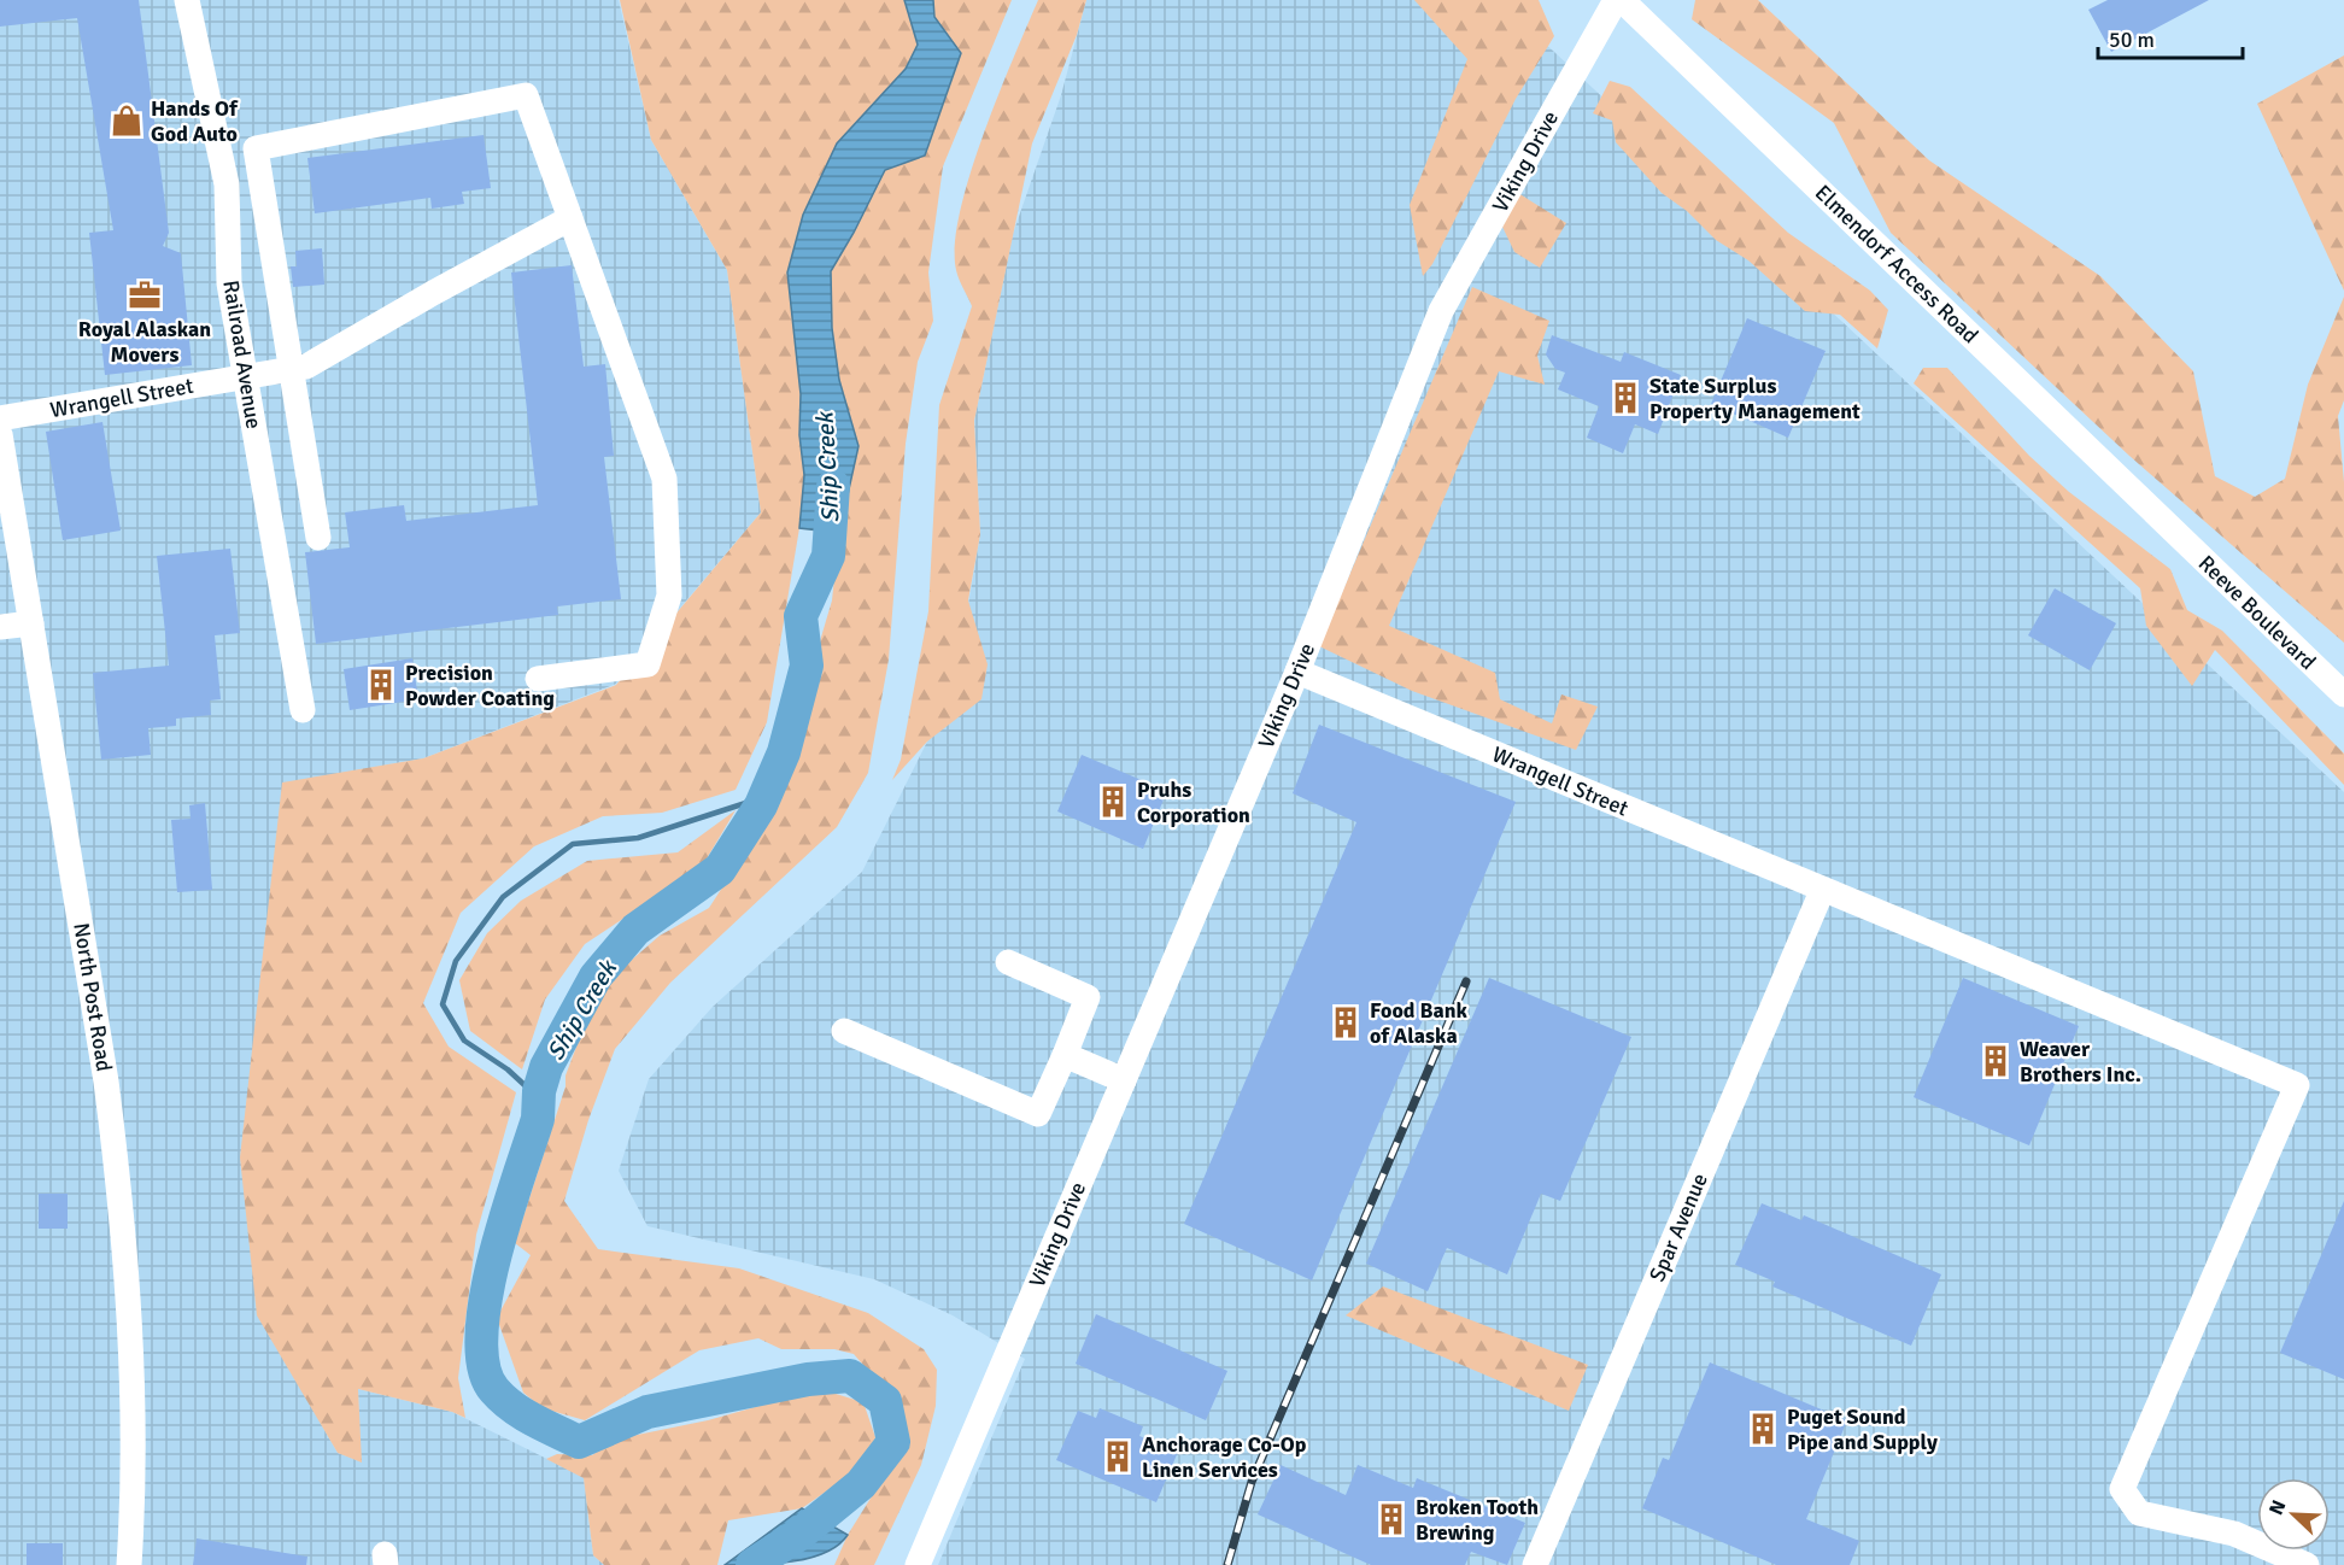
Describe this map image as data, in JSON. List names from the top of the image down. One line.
{"streets":{"street":["Viking Drive","Elmendorf Access Road","Railroad Avenue","Wrangell Street","Reeve Boulevard","North Post Road","Spar Avenue"]},"crossings":[["Viking Drive","Wrangell Street"],["Elmendorf Access Road","Reeve Boulevard"],["Railroad Avenue","Wrangell Street"],["Wrangell Street","Spar Avenue"]],"water":["Ship Creek"],"places":{"shop":["Hands Of God Auto"],"office":["Royal Alaskan Movers"],"building":["State Surplus Property Management","Precision Powder Coating","Pruhs Corporation","Food Bank of Alaska","Weaver Brothers Inc.","Puget Sound Pipe and Supply","Anchorage Co-Op Linen Services","Broken Tooth Brewing"]},"scale_bar":"50 m","north":"top left"}
